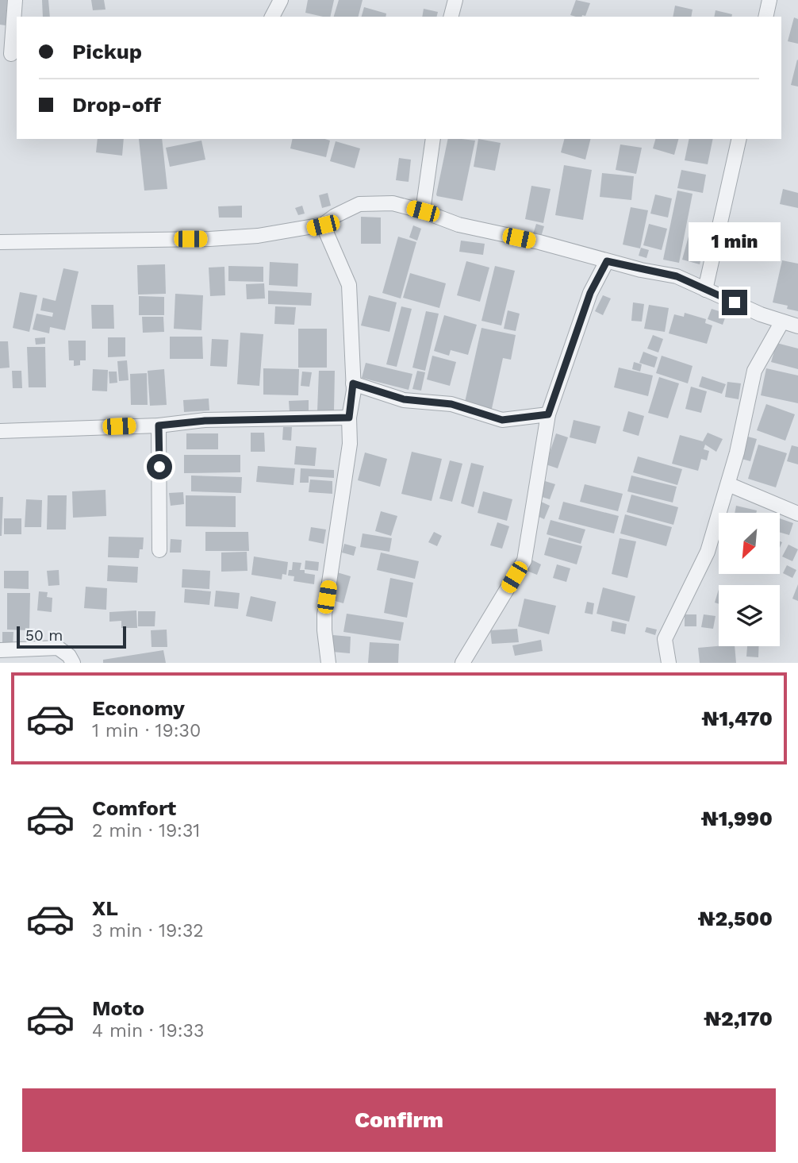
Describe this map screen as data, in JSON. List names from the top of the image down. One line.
{"scale_bar":"50 m","north":"bottom left","page":{"banner":["Pickup","Drop-off"],"bubble":"1 min","scale":"50 m","list":[{"name":"Economy","note":"1 min · 19:30","value":"₦1,470"},{"name":"Comfort","note":"2 min · 19:31","value":"₦1,990"},{"name":"XL","note":"3 min · 19:32","value":"₦2,500"},{"name":"Moto","note":"4 min · 19:33","value":"₦2,170"}],"buttons":"Confirm"}}
